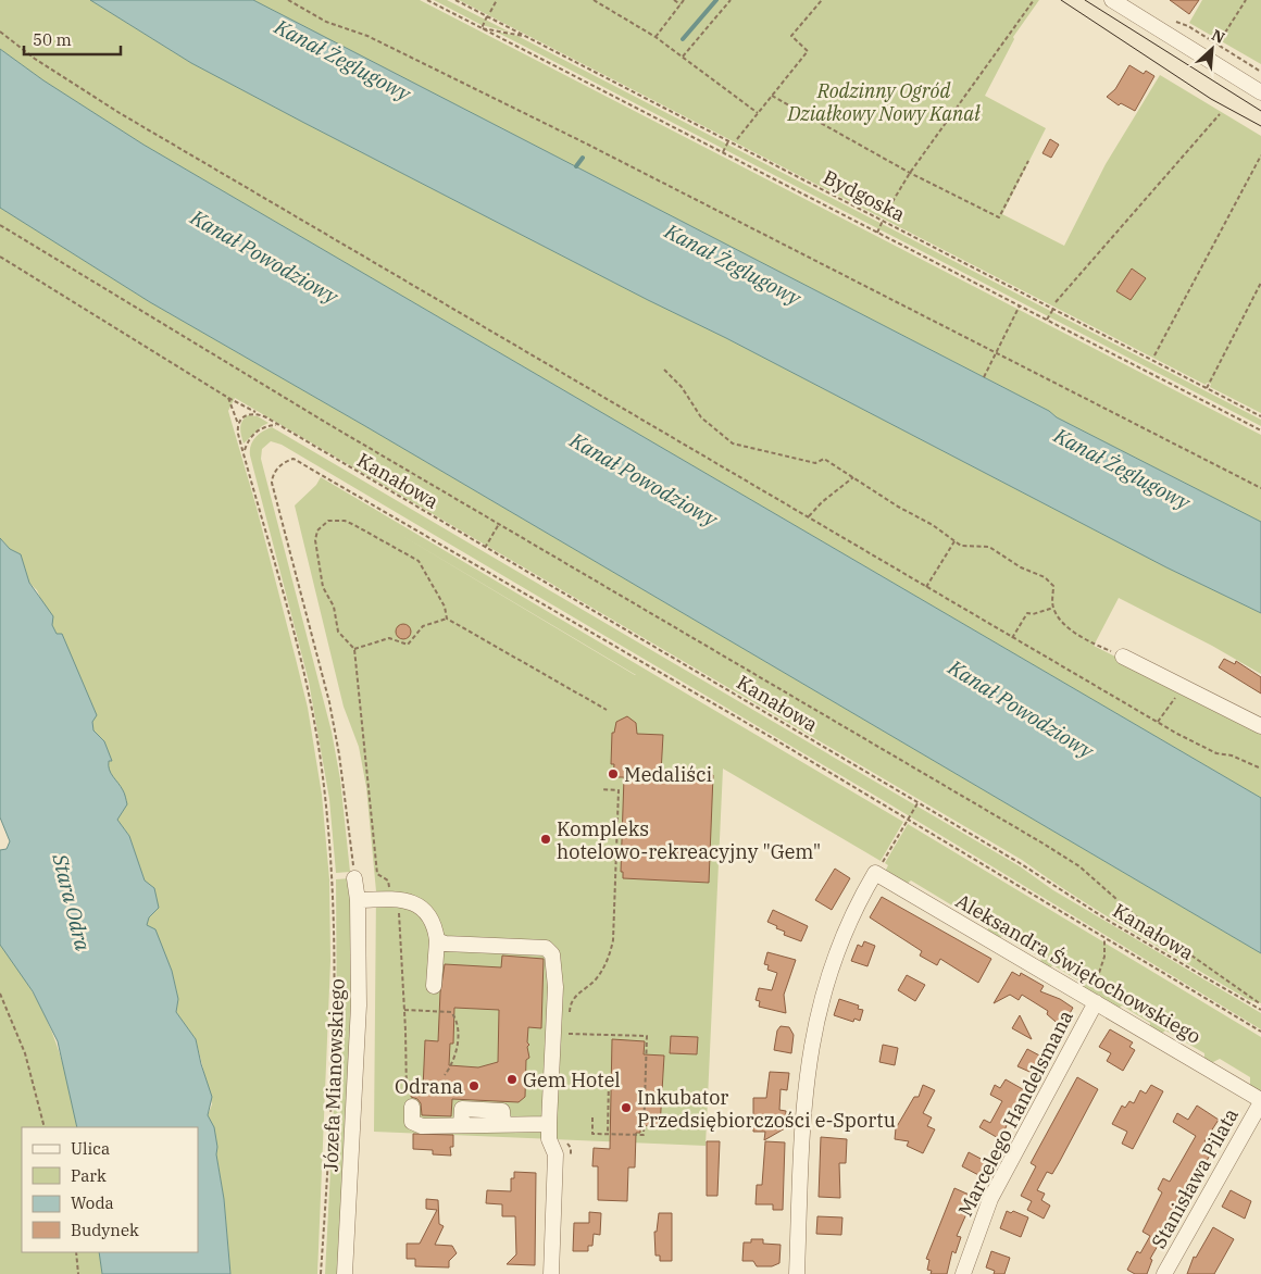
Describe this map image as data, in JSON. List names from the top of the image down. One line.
{"streets":{"street":["Aleksandra Świętochowskiego","Józefa Mianowskiego","Marcelego Handelsmana","Stanisława Pilata"],"path":["Bydgoska","Kanałowa"]},"crossings":[["Aleksandra Świętochowskiego","Marcelego Handelsmana"],["Aleksandra Świętochowskiego","Stanisława Pilata"]],"water":["Kanał Żeglugowy","Kanał Powodziowy","Stara Odra"],"parks":["Rodzinny Ogród Działkowy Nowy Kanał"],"places":["Medaliści","Kompleks hotelowo-rekreacyjny \"Gem\"","Gem Hotel","Odrana","Inkubator Przedsiębiorczości e-Sportu"],"legend":["Ulica","Park","Woda","Budynek"],"scale_bar":"50 m","north":"top right"}
